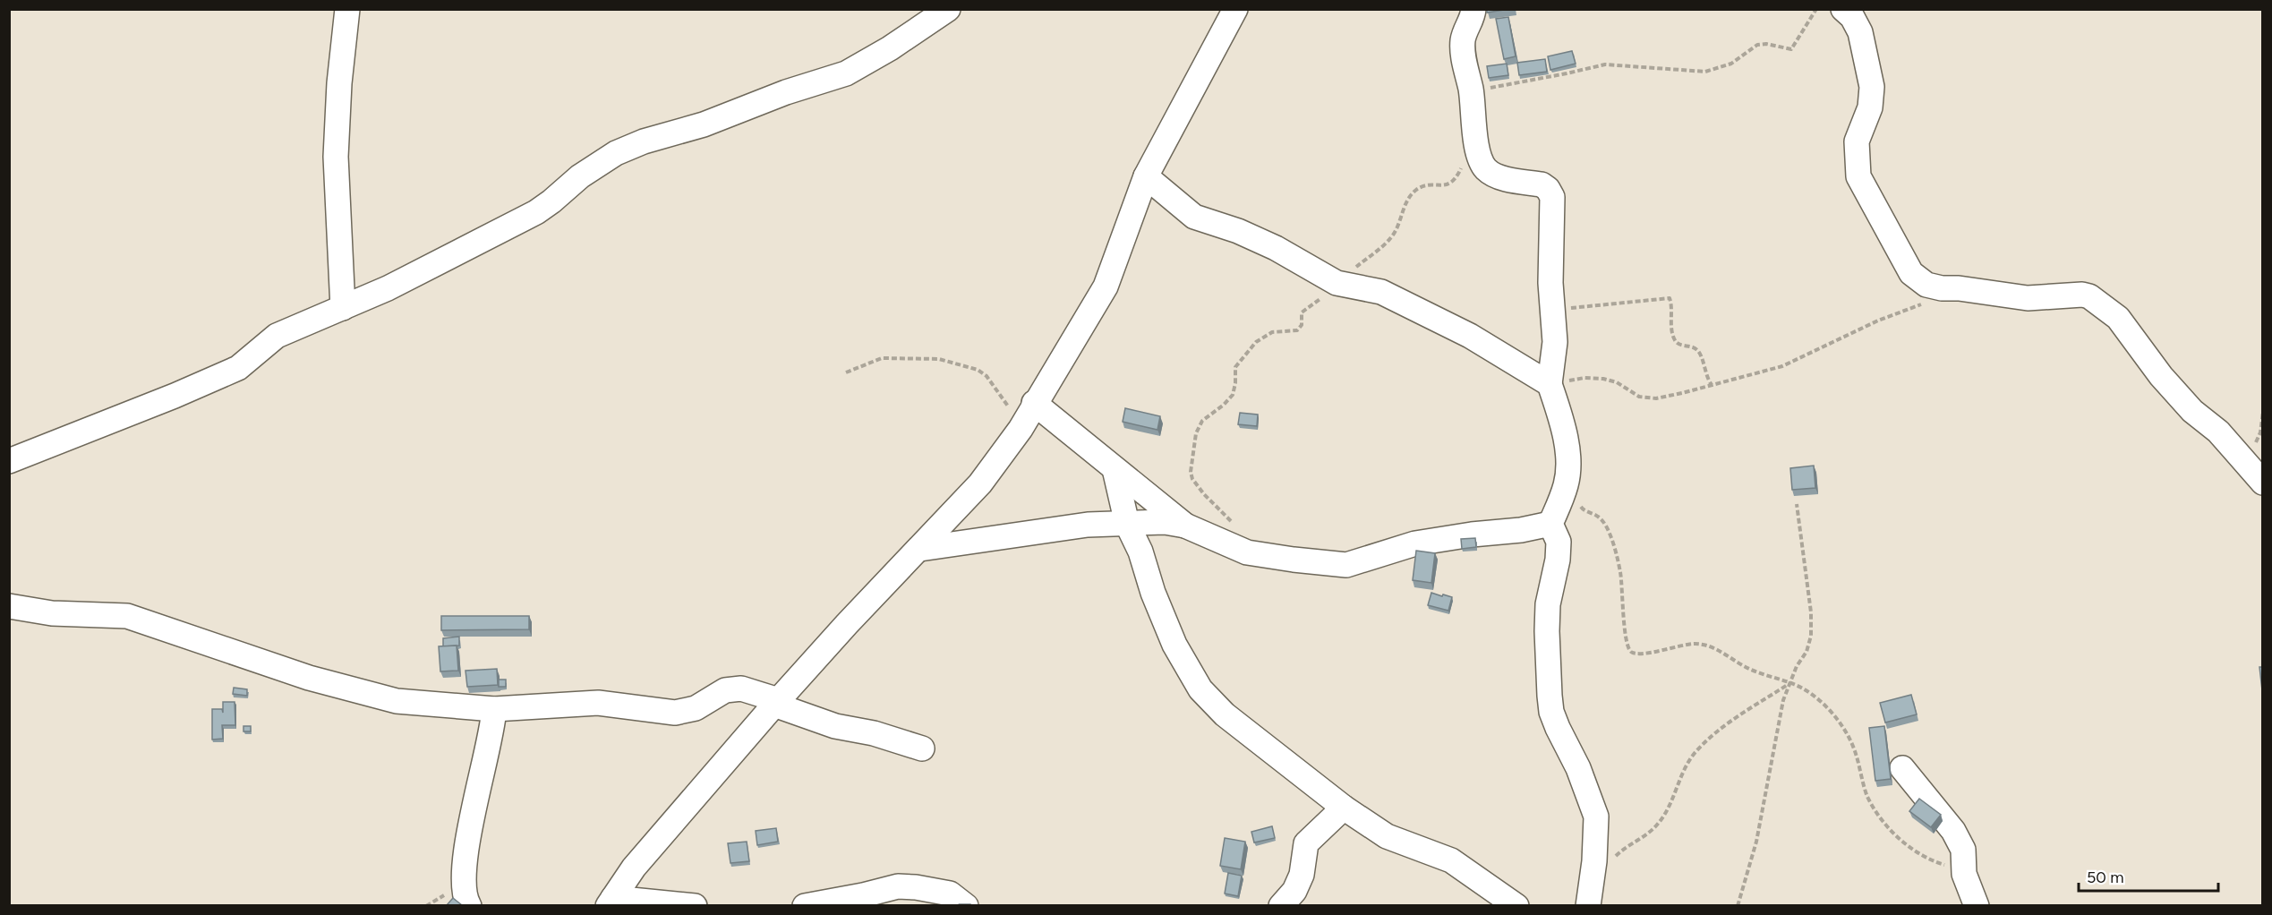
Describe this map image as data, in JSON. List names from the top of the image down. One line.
{"scale_bar":"50 m"}
